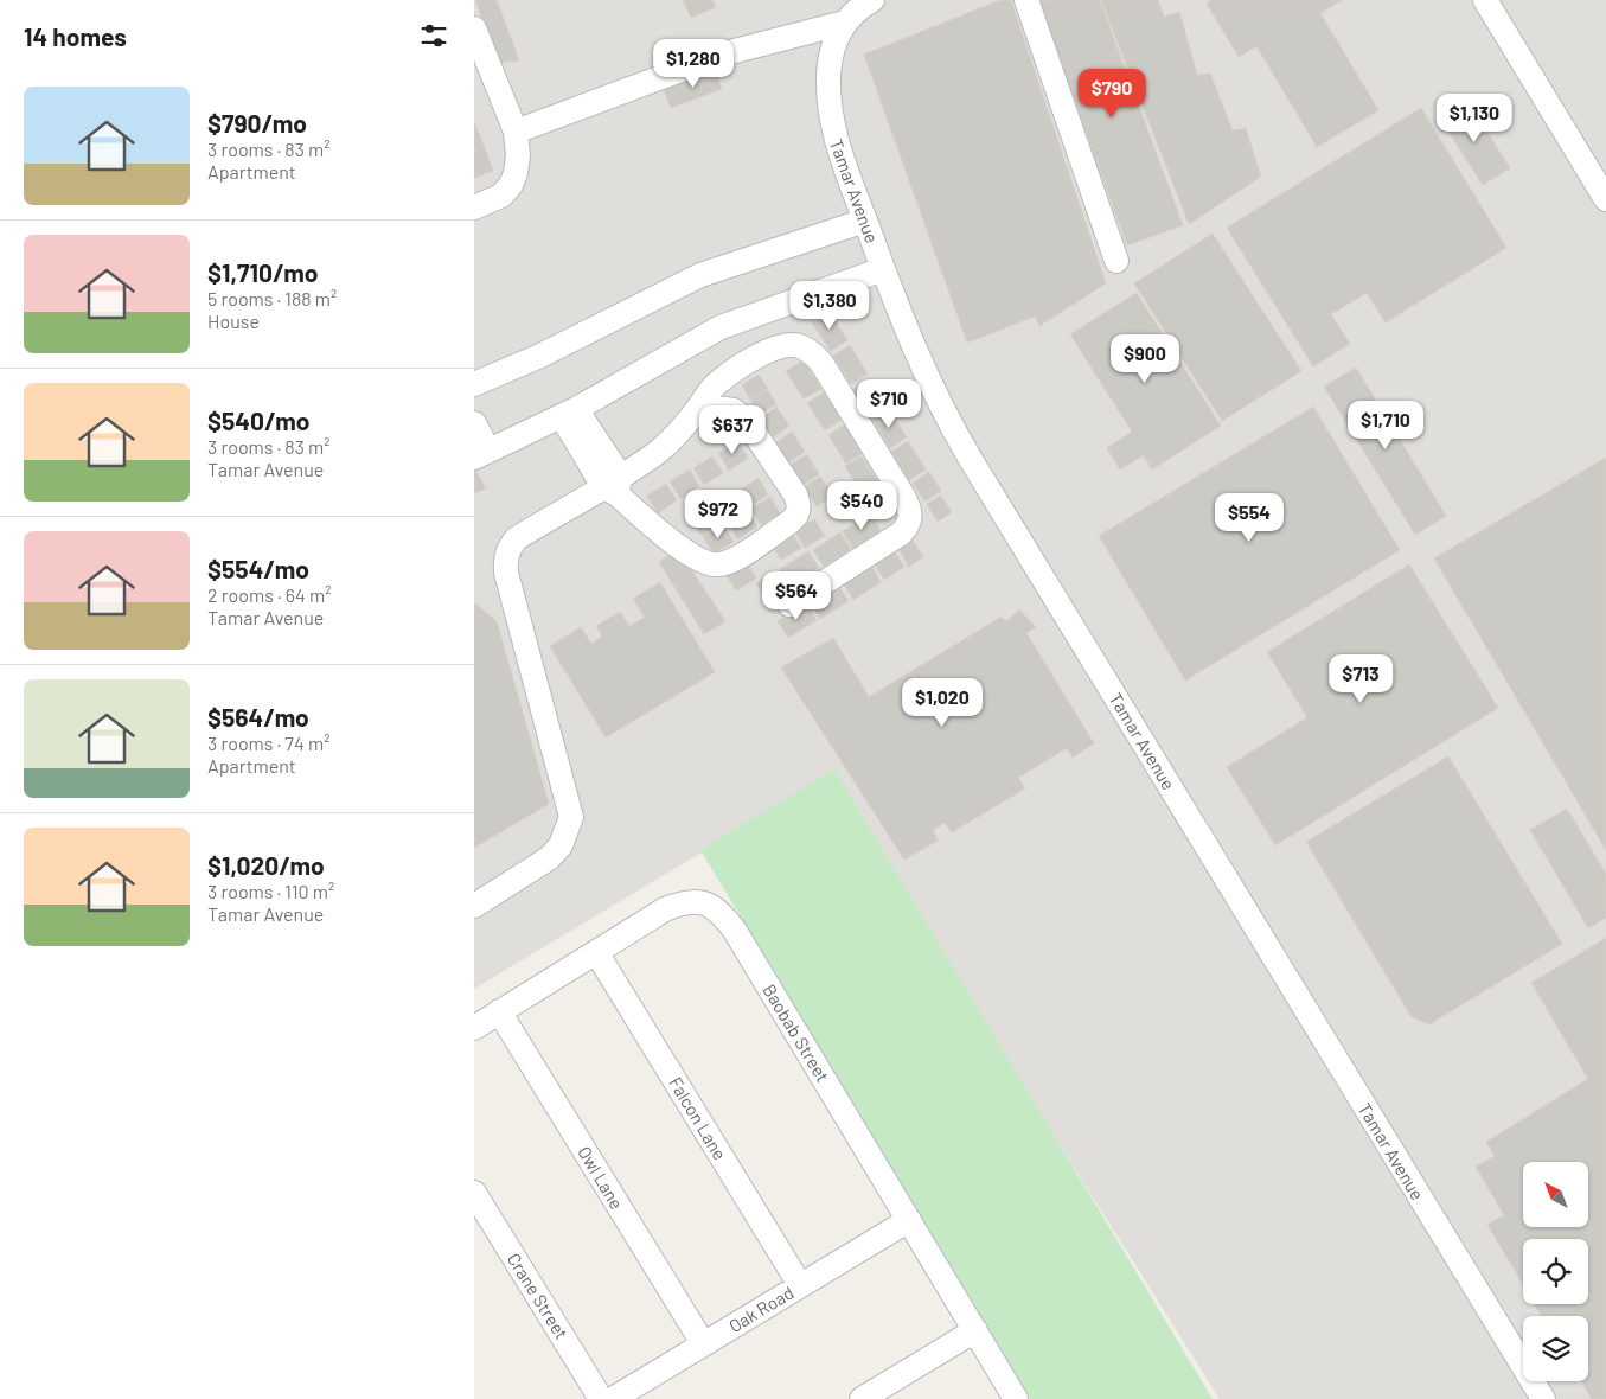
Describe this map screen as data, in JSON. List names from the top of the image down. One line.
{"streets":{"street":["Tamar Avenue","Baobab Street","Falcon Lane","Owl Lane","Crane Street","Oak Road"]},"crossings":[["Baobab Street","Falcon Lane"],["Baobab Street","Owl Lane"],["Baobab Street","Oak Road"],["Falcon Lane","Oak Road"],["Owl Lane","Oak Road"]],"north":"top left","page":{"heading":"14 homes","price":["$1,280","$790","$1,130","$1,380","$900","$710","$1,710","$637","$540","$972","$554","$564","$713","$1,020"],"list":[{"name":"$790/mo","note":"3 rooms · 83 m² · Apartment"},{"name":"$1,710/mo","note":"5 rooms · 188 m² · House"},{"name":"$540/mo","note":"3 rooms · 83 m² · Tamar Avenue"},{"name":"$554/mo","note":"2 rooms · 64 m² · Tamar Avenue"},{"name":"$564/mo","note":"3 rooms · 74 m² · Apartment"},{"name":"$1,020/mo","note":"3 rooms · 110 m² · Tamar Avenue"}]}}
